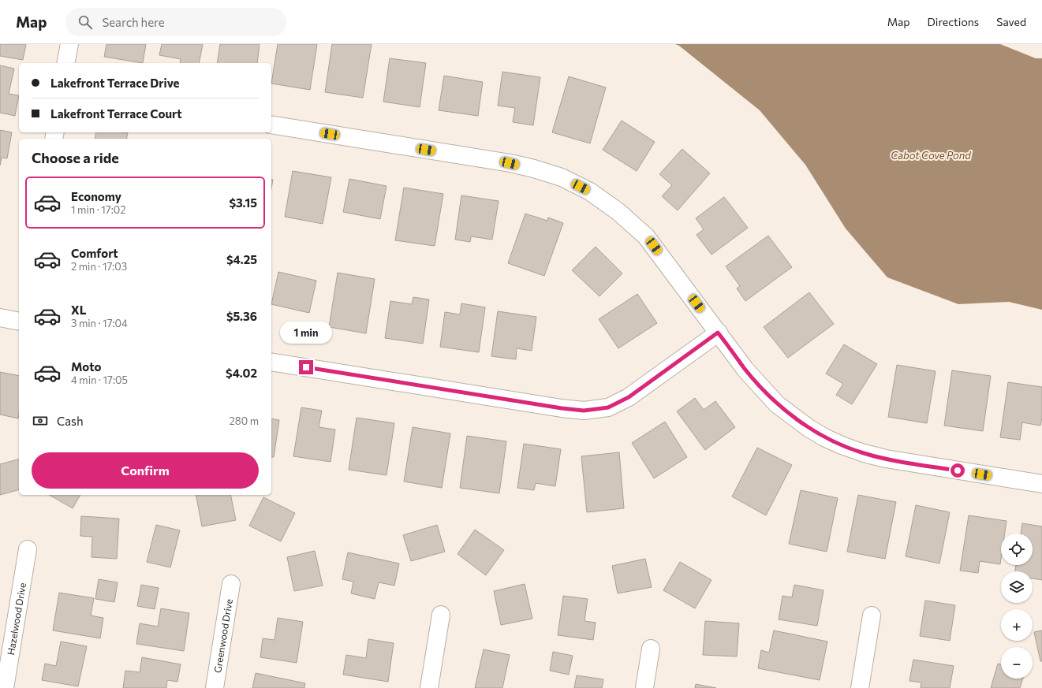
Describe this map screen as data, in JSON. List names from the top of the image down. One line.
{"streets":{"street":["Hazelwood Drive","Greenwood Drive"]},"water":["Cabot Cove Pond"],"page":{"header":"Map","search":"Search here","nav":["Map","Directions","Saved"],"banner":["Lakefront Terrace Drive","Lakefront Terrace Court"],"heading":"Choose a ride","list":[{"name":"Economy","note":"1 min · 17:02","value":"$3.15"},{"name":"Comfort","note":"2 min · 17:03","value":"$4.25"},{"name":"XL","note":"3 min · 17:04","value":"$5.36"},{"name":"Moto","note":"4 min · 17:05","value":"$4.02"}],"bubble":"1 min","pay":["Cash","280 m"],"buttons":"Confirm","map_buttons":["+","−"]}}
